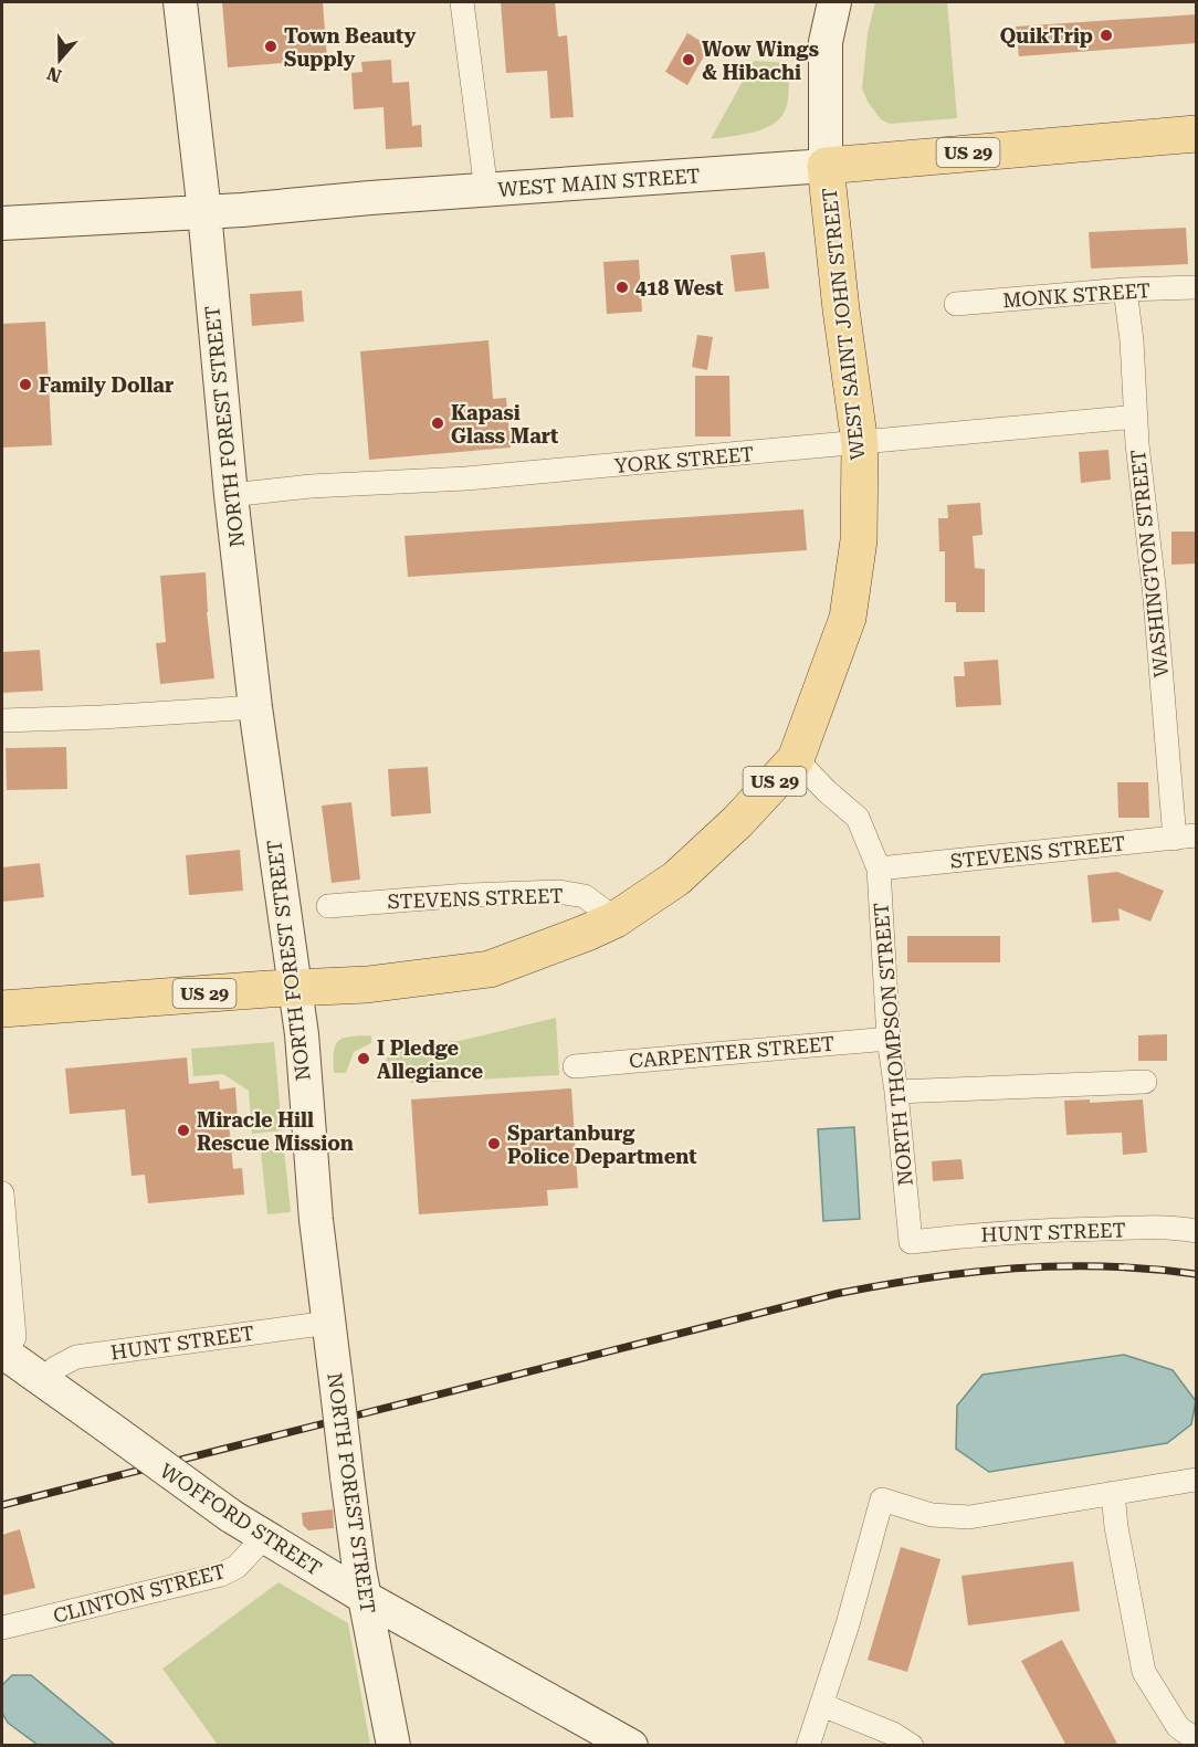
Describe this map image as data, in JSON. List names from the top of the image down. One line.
{"streets":{"main road":["US 29","WEST MAIN STREET","WEST SAINT JOHN STREET"],"street":["MONK STREET","NORTH FOREST STREET","YORK STREET","WASHINGTON STREET","STEVENS STREET","NORTH THOMPSON STREET","CARPENTER STREET","HUNT STREET","WOFFORD STREET","CLINTON STREET"]},"crossings":[["WEST MAIN STREET","WEST SAINT JOHN STREET"],["WEST MAIN STREET","NORTH FOREST STREET"],["MONK STREET","WASHINGTON STREET"],["WEST SAINT JOHN STREET","NORTH FOREST STREET"],["WEST SAINT JOHN STREET","YORK STREET"],["WEST SAINT JOHN STREET","STEVENS STREET"],["WEST SAINT JOHN STREET","NORTH THOMPSON STREET"],["NORTH FOREST STREET","YORK STREET"],["NORTH FOREST STREET","HUNT STREET"],["NORTH FOREST STREET","WOFFORD STREET"],["YORK STREET","WASHINGTON STREET"],["WASHINGTON STREET","STEVENS STREET"],["STEVENS STREET","NORTH THOMPSON STREET"],["NORTH THOMPSON STREET","CARPENTER STREET"],["NORTH THOMPSON STREET","HUNT STREET"],["HUNT STREET","WOFFORD STREET"],["WOFFORD STREET","CLINTON STREET"]],"places":["QuikTrip","Town Beauty Supply","Wow Wings & Hibachi","418 West","Family Dollar","Kapasi Glass Mart","I Pledge Allegiance","Miracle Hill Rescue Mission","Spartanburg Police Department"],"north":"bottom"}
